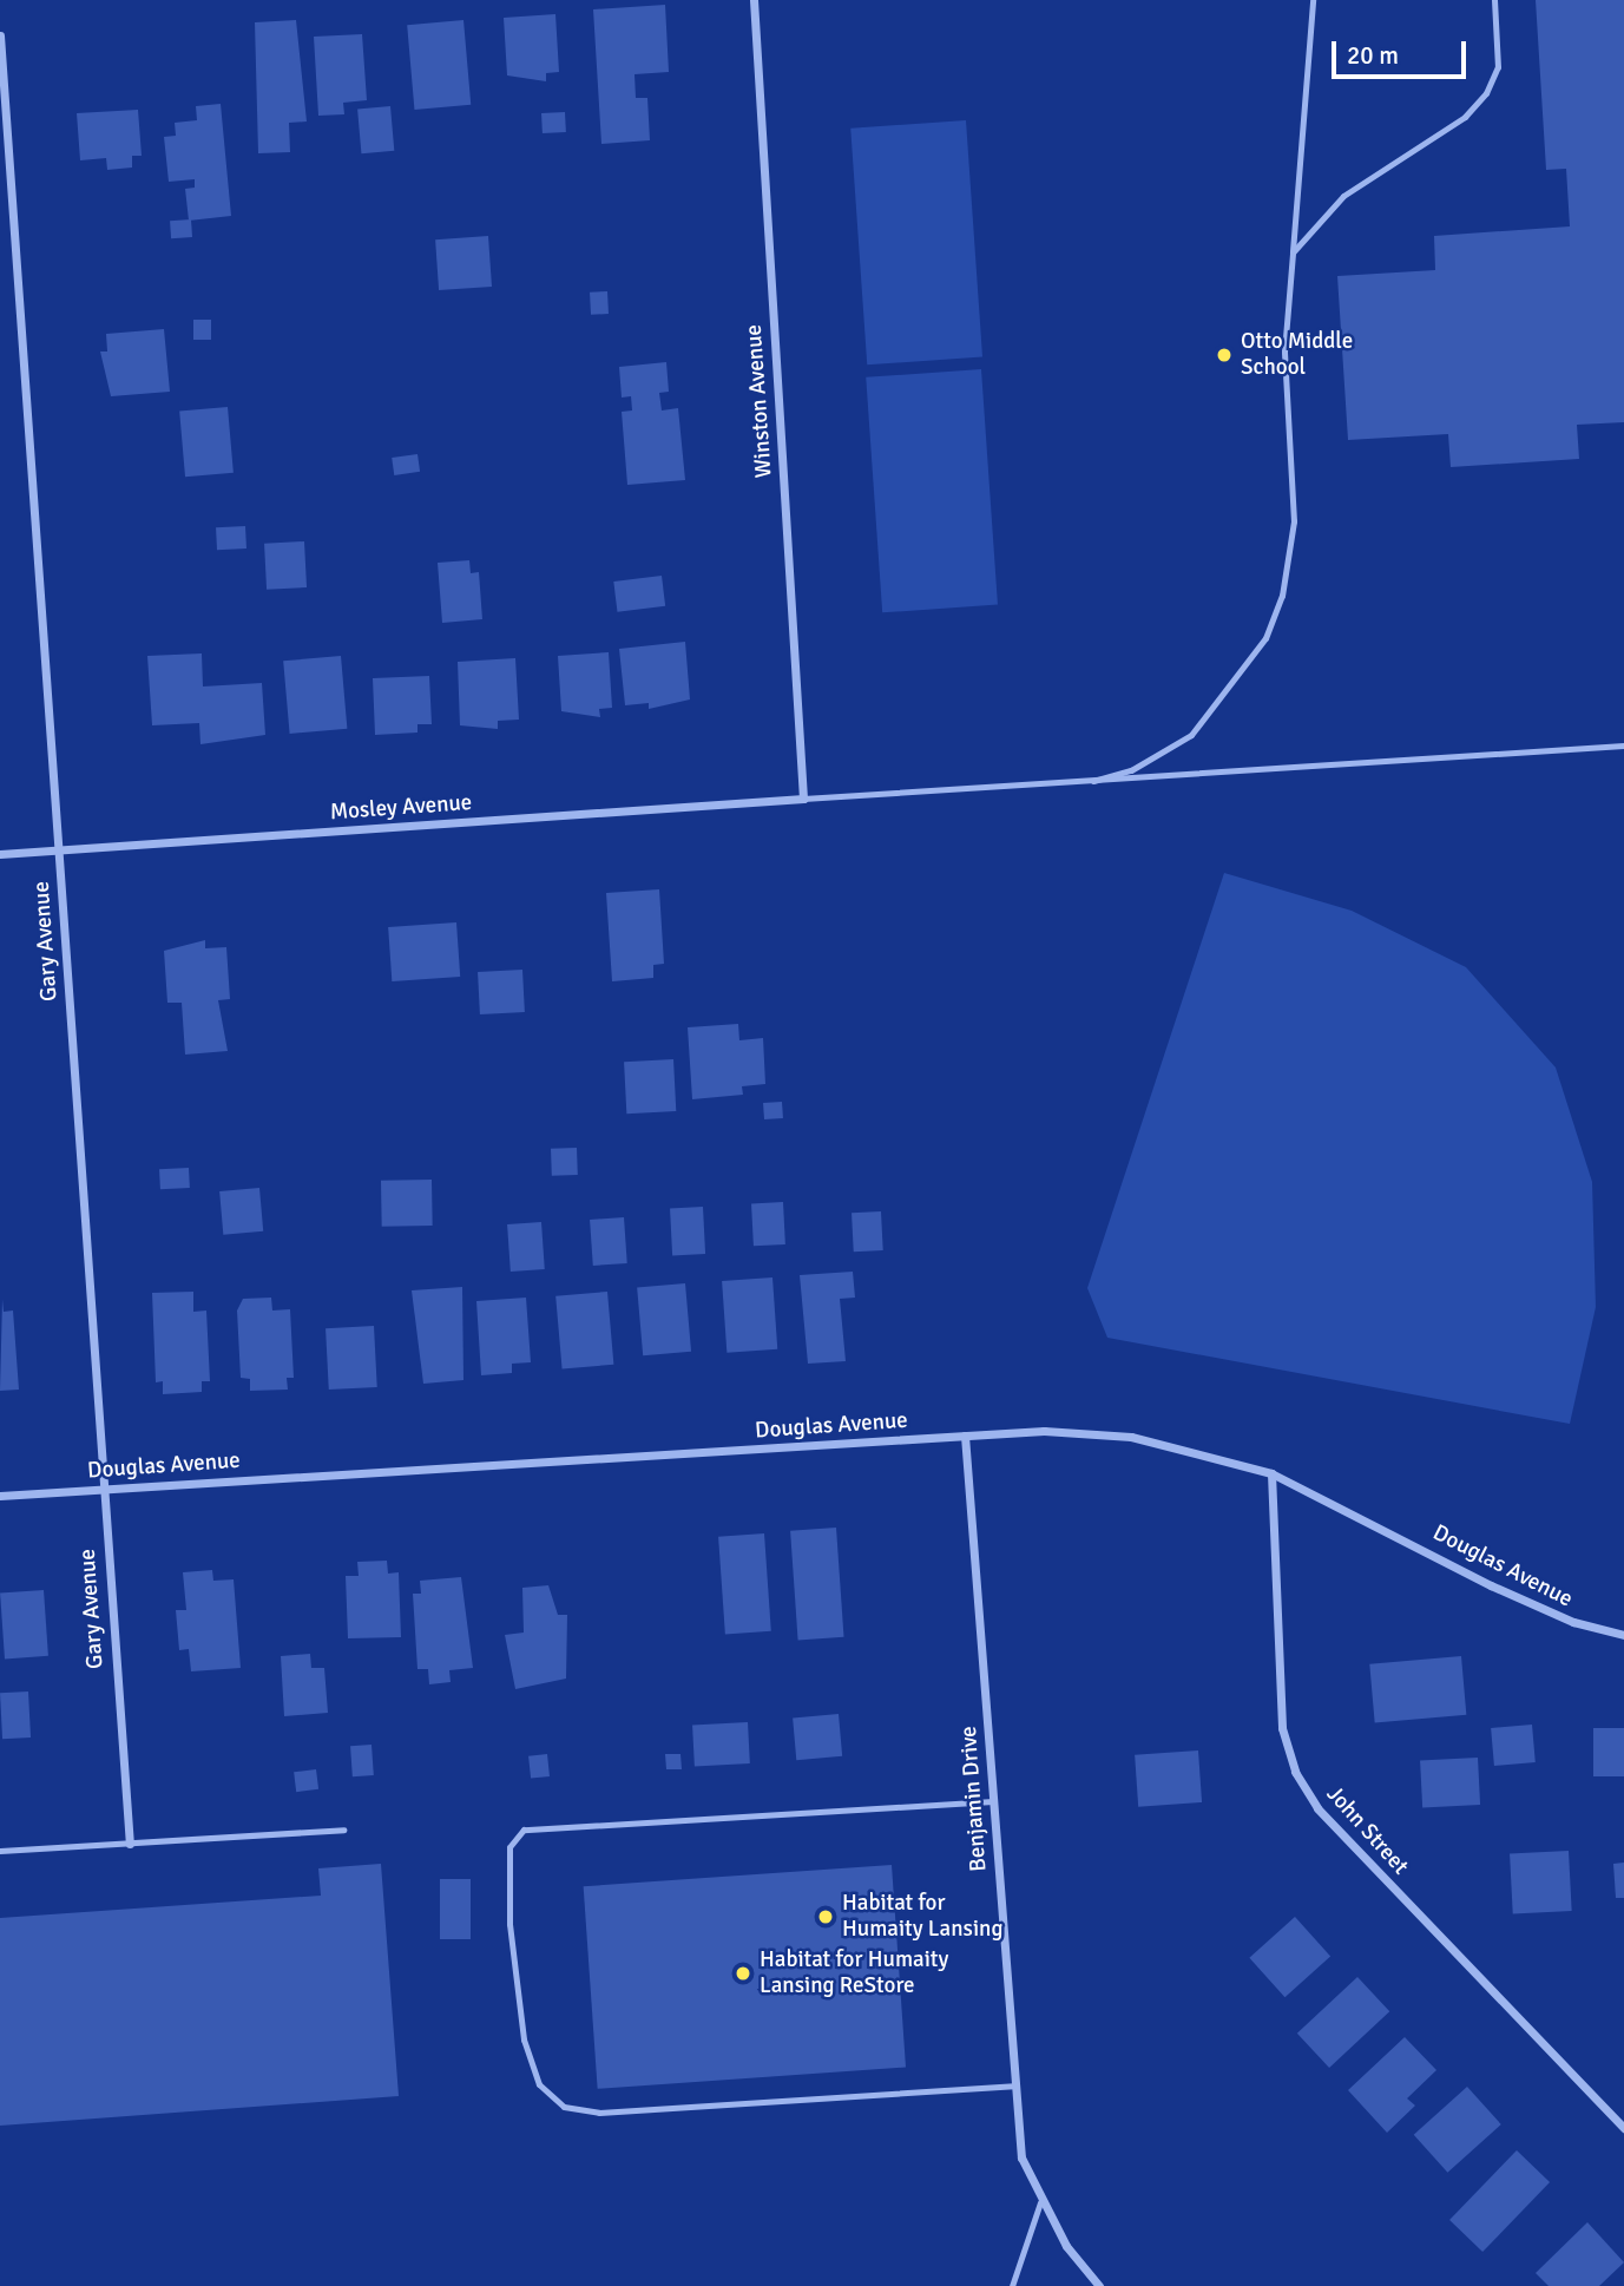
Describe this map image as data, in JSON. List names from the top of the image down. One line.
{"streets":{"street":["Winston Avenue","Mosley Avenue","Gary Avenue","Douglas Avenue","Benjamin Drive","John Street"]},"crossings":[["Winston Avenue","Mosley Avenue"],["Mosley Avenue","Gary Avenue"],["Gary Avenue","Douglas Avenue"],["Douglas Avenue","Benjamin Drive"],["Douglas Avenue","John Street"]],"places":["Otto Middle School","Habitat for Humaity Lansing","Habitat for Humaity Lansing ReStore"],"scale_bar":"20 m"}
